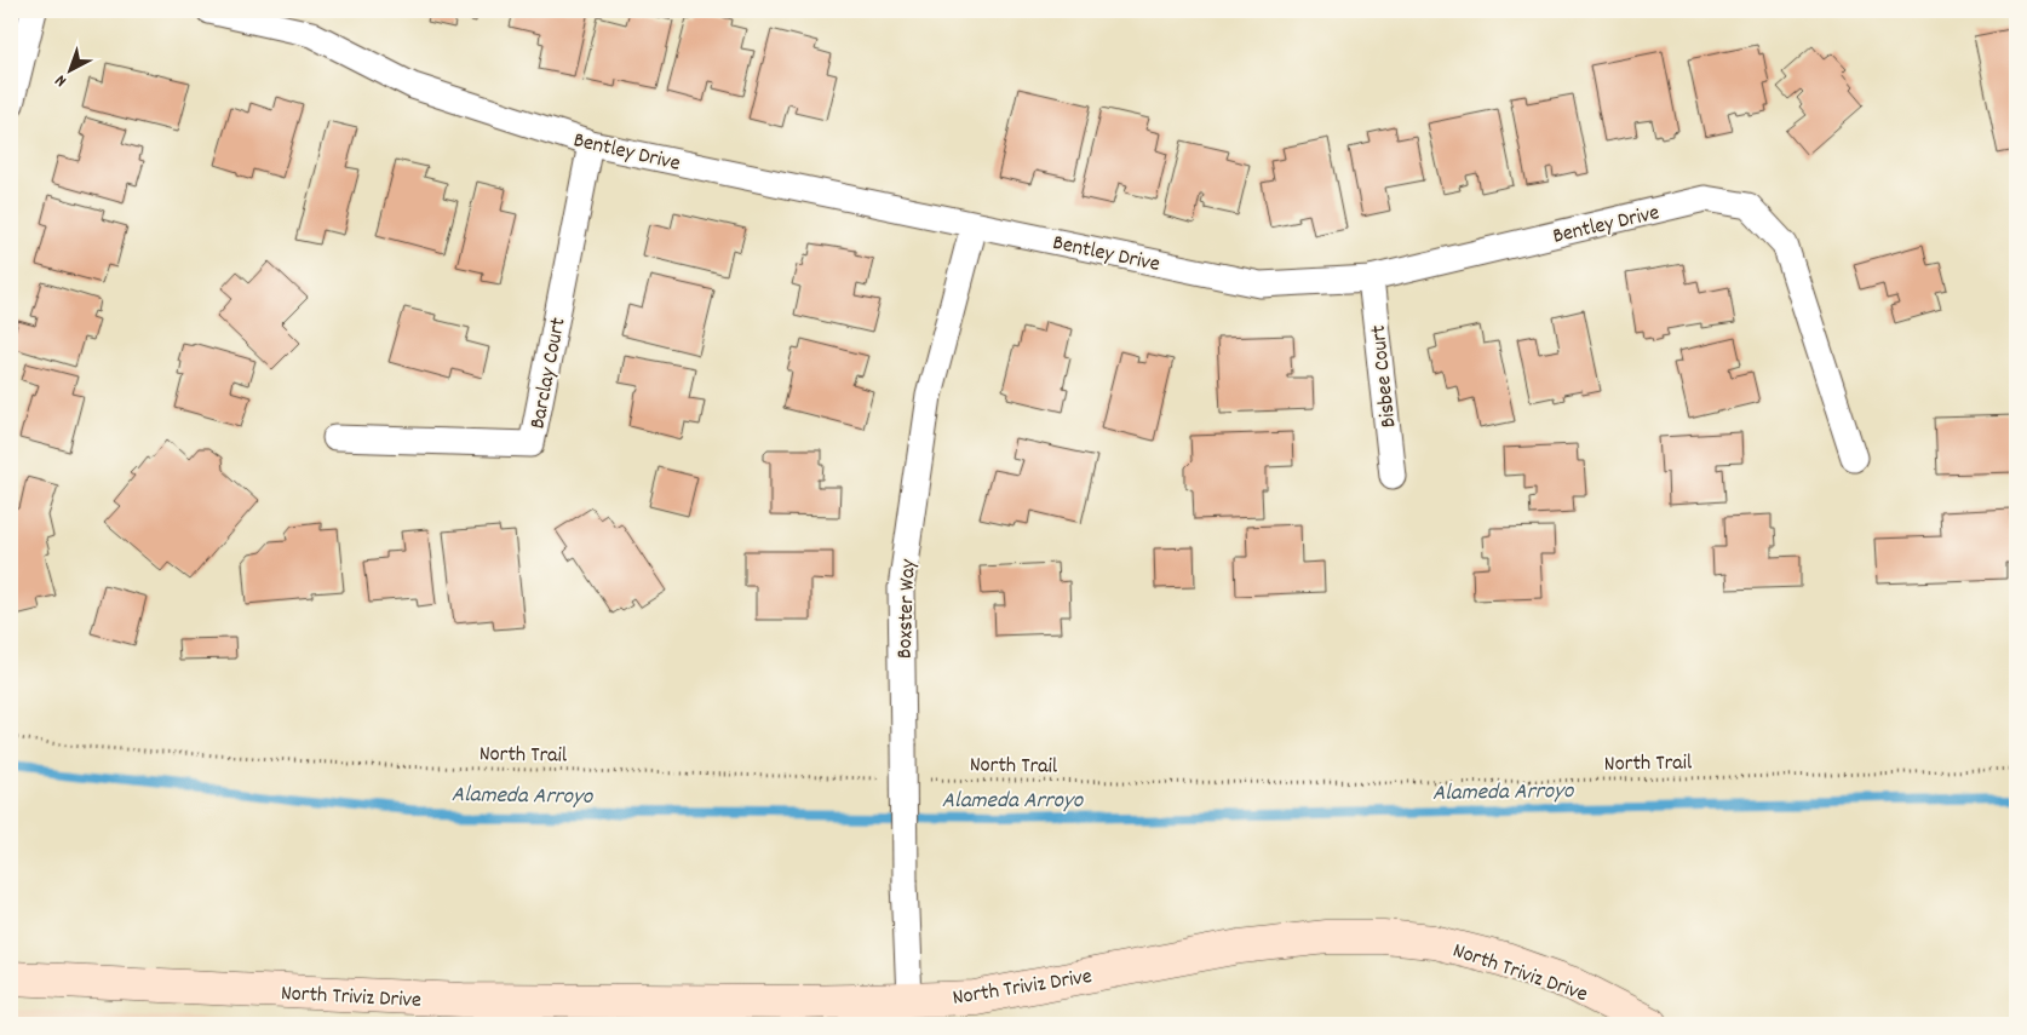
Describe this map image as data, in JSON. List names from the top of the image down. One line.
{"streets":{"street":["Bentley Drive","Barclay Court","Bisbee Court","Boxster Way","North Triviz Drive"],"path":["North Trail"]},"crossings":[["Bentley Drive","Barclay Court"],["Bentley Drive","Bisbee Court"],["Bentley Drive","Boxster Way"],["Boxster Way","North Triviz Drive"]],"water":["Alameda Arroyo"],"north":"bottom left"}
